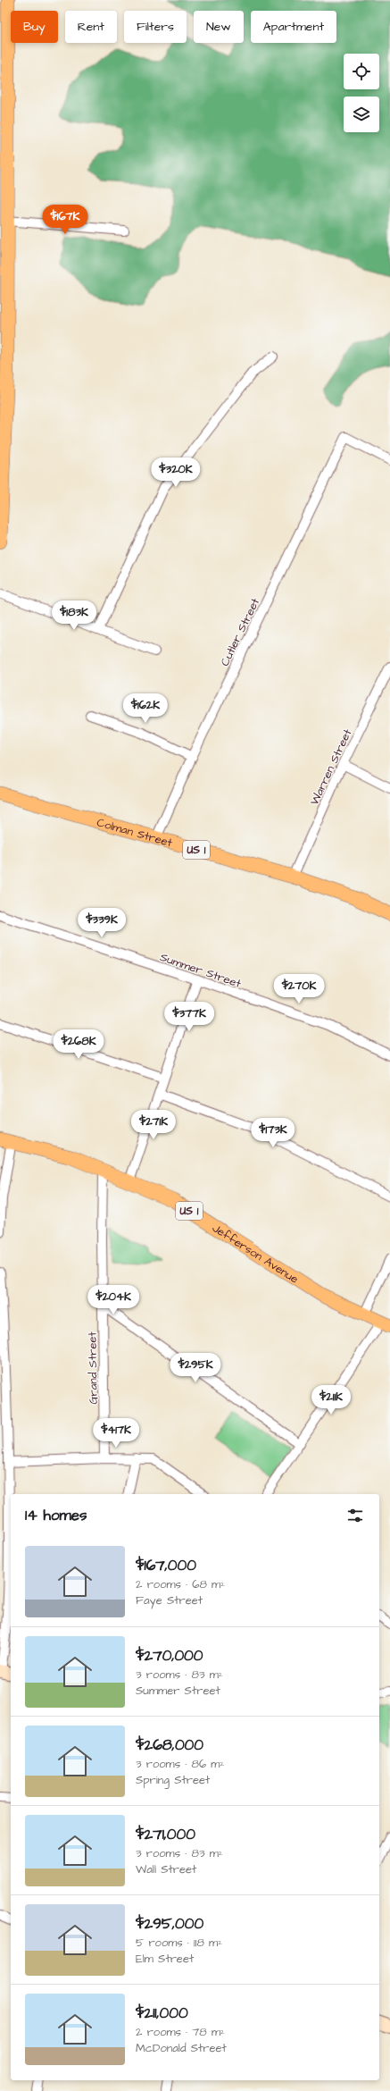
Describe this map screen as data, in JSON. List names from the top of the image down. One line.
{"streets":{"main road":["Colman Street","US 1","Jefferson Avenue"],"street":["Cutler Street","Warren Street","Summer Street","Grand Street"]},"crossings":[["Cutler Street","Colman Street"],["Warren Street","Colman Street"],["Jefferson Avenue","Grand Street"]],"page":{"chip":["Buy","Rent","Filters","New","Apartment"],"price":["$167K","$320K","$183K","$162K","$339K","$270K","$377K","$268K","$271K","$173K","$204K","$295K","$211K","$417K"],"heading":"14 homes","list":[{"name":"$167,000","note":"2 rooms · 68 m² · Faye Street"},{"name":"$270,000","note":"3 rooms · 83 m² · Summer Street"},{"name":"$268,000","note":"3 rooms · 86 m² · Spring Street"},{"name":"$271,000","note":"3 rooms · 83 m² · Wall Street"},{"name":"$295,000","note":"5 rooms · 118 m² · Elm Street"},{"name":"$211,000","note":"2 rooms · 78 m² · McDonald Street"}]}}
